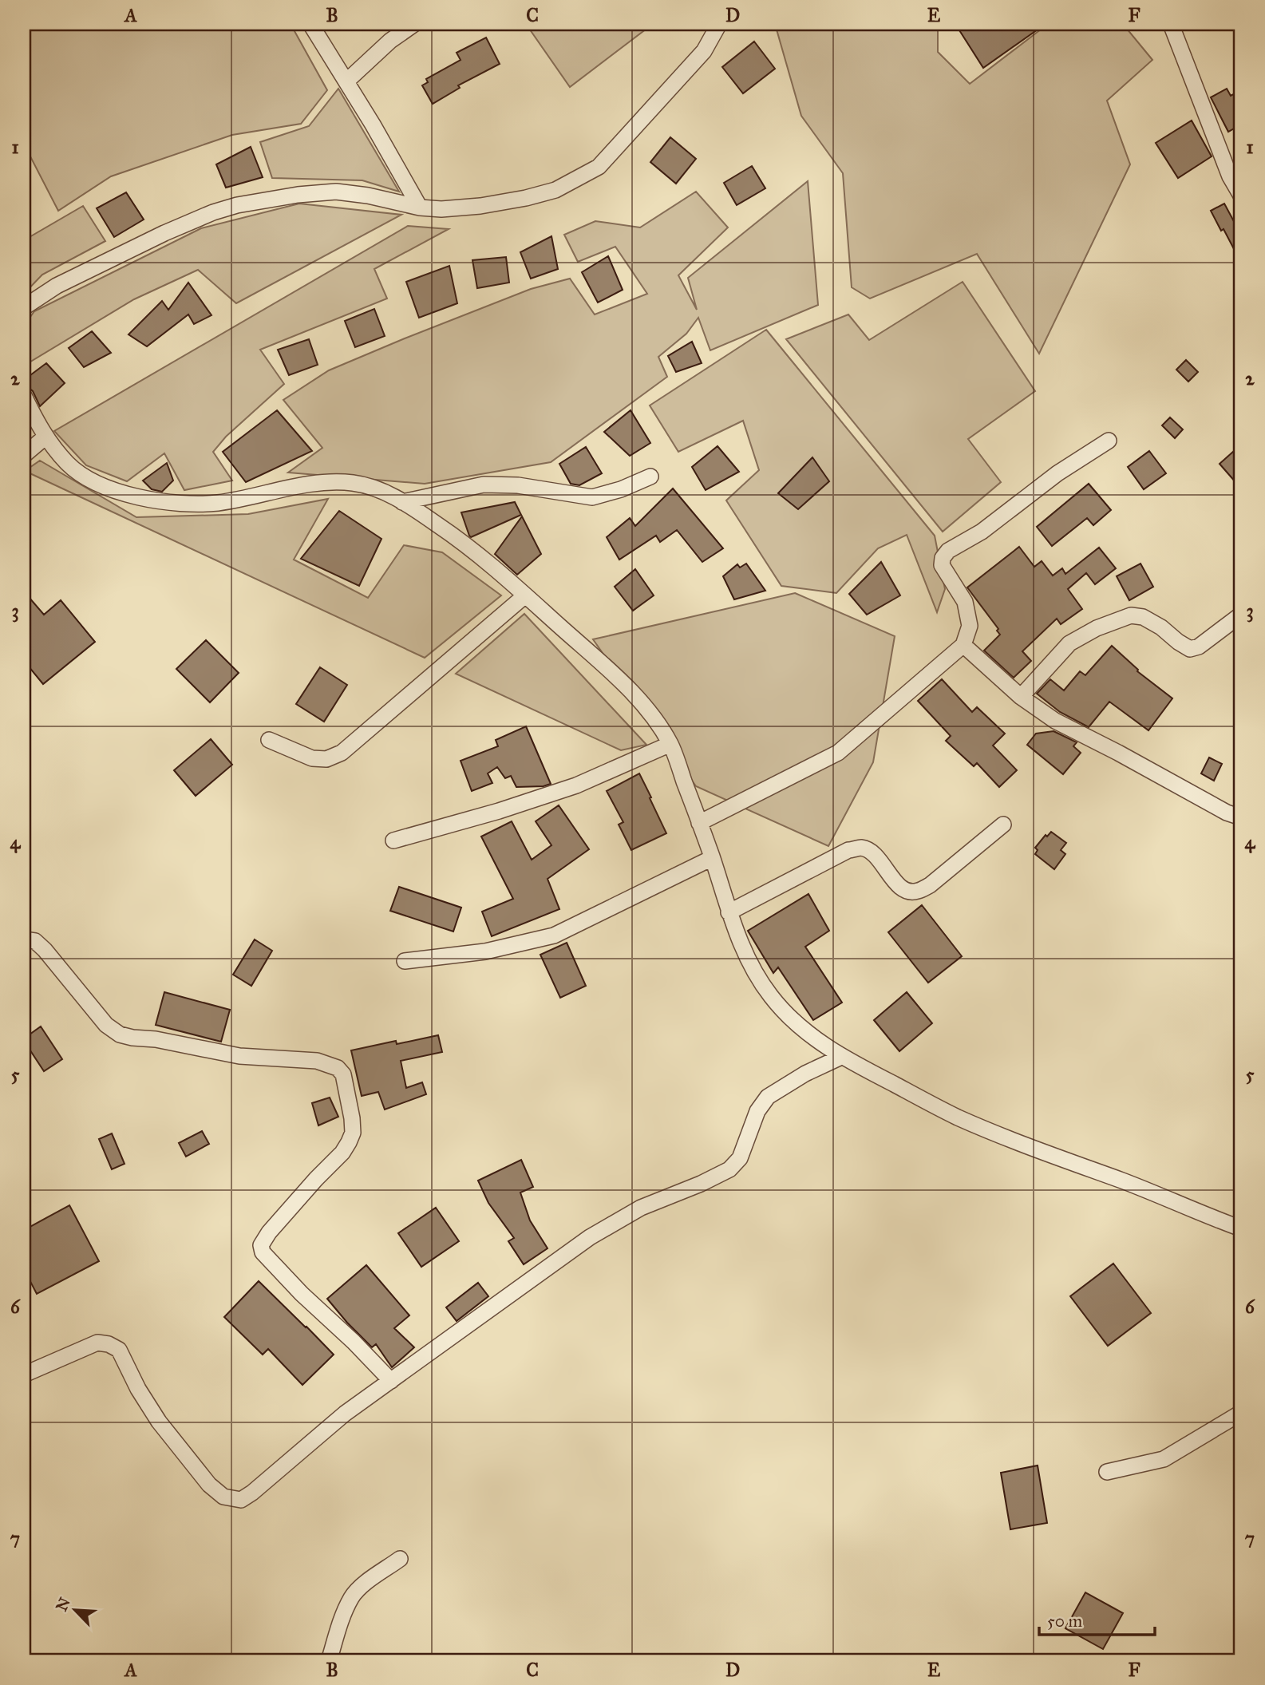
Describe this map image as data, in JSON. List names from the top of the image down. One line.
{"scale_bar":"50 m","north":"top left","grid":{"columns":["A","B","C","D","E","F"],"rows":["1","2","3","4","5","6","7"]}}
